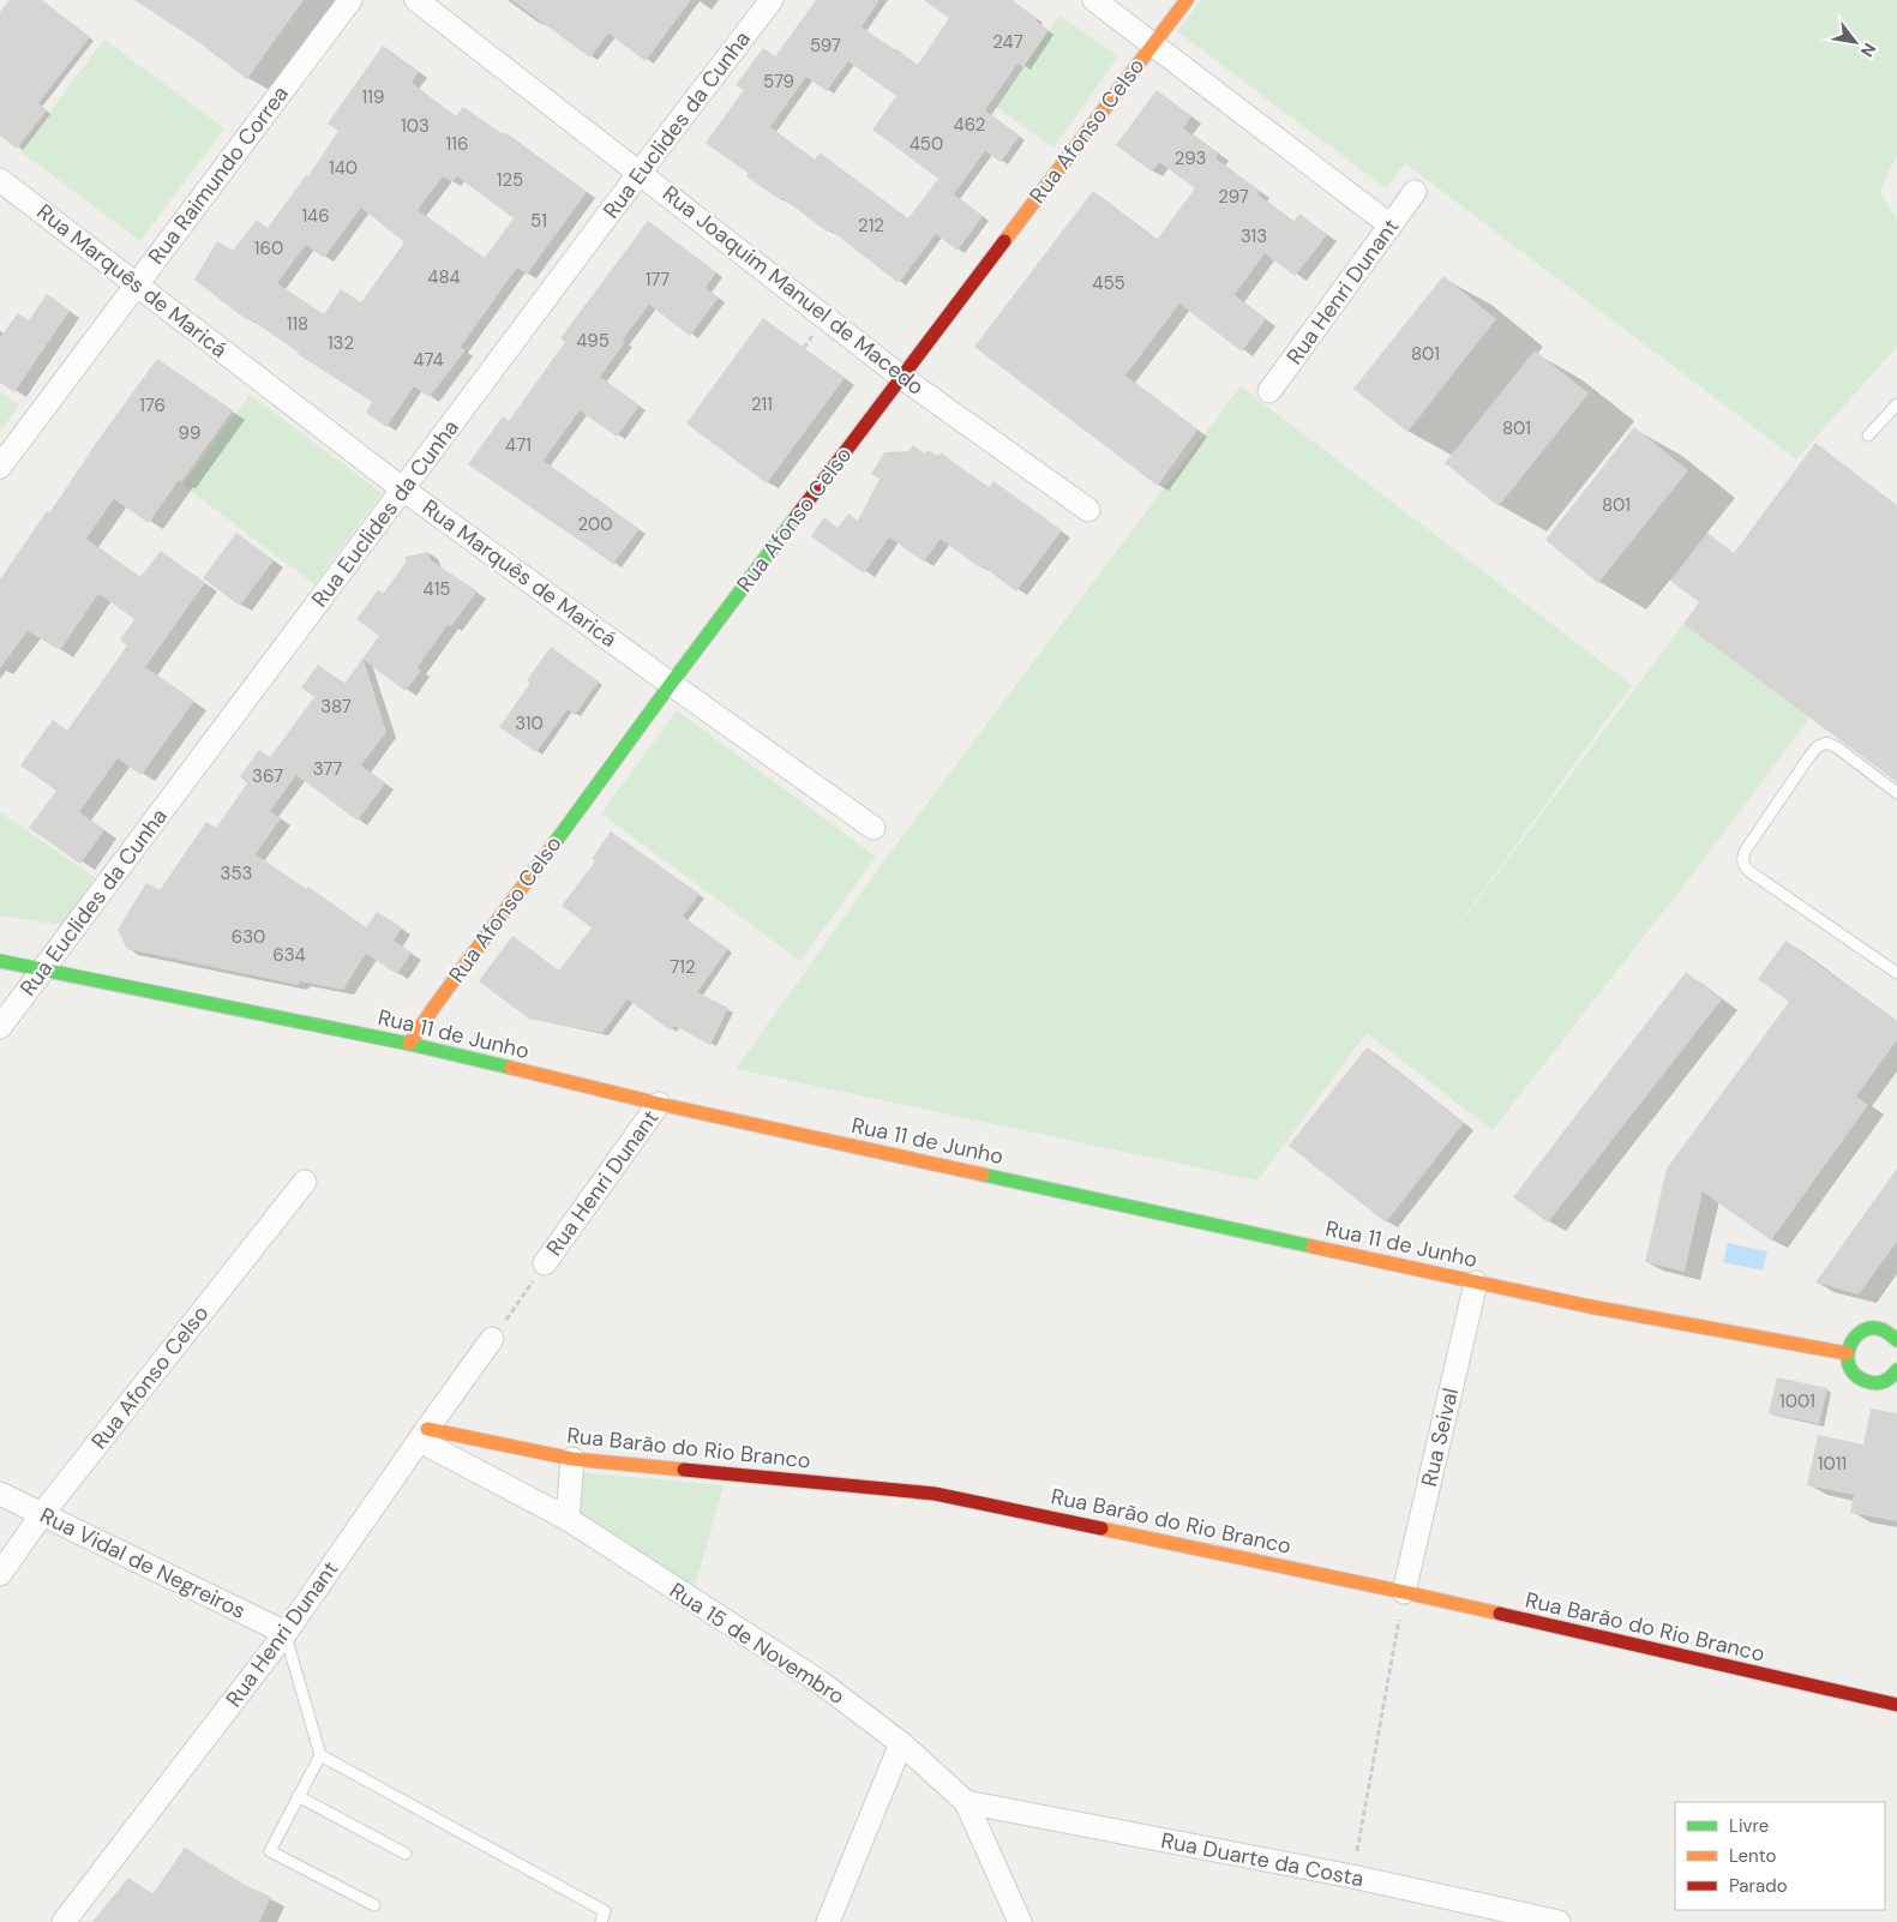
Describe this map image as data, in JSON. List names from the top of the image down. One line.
{"streets":{"street":["Rua Euclides da Cunha","Rua Afonso Celso","Rua Raimundo Correa","Rua Marquês de Maricá","Rua Joaquim Manuel de Macedo","Rua Henri Dunant","Rua 11 de Junho","Rua Seival","Rua Barão do Rio Branco","Rua Vidal de Negreiros","Rua 15 de Novembro","Rua Duarte da Costa"]},"crossings":[["Rua Euclides da Cunha","Rua Marquês de Maricá"],["Rua Euclides da Cunha","Rua Joaquim Manuel de Macedo"],["Rua Euclides da Cunha","Rua 11 de Junho"],["Rua Afonso Celso","Rua Marquês de Maricá"],["Rua Afonso Celso","Rua Joaquim Manuel de Macedo"],["Rua Afonso Celso","Rua 11 de Junho"],["Rua Afonso Celso","Rua Vidal de Negreiros"],["Rua Raimundo Correa","Rua Marquês de Maricá"],["Rua Henri Dunant","Rua 11 de Junho"],["Rua Henri Dunant","Rua Barão do Rio Branco"],["Rua Henri Dunant","Rua Vidal de Negreiros"],["Rua Henri Dunant","Rua 15 de Novembro"],["Rua 11 de Junho","Rua Seival"],["Rua Seival","Rua Barão do Rio Branco"],["Rua Barão do Rio Branco","Rua 15 de Novembro"],["Rua 15 de Novembro","Rua Duarte da Costa"]],"house_numbers":["247","597","579","119","462","103","116","450","293","140","125","297","146","51","212","313","160","484","177","455","118","495","132","801","474","211","176","801","99","471","801","200","415","387","310","377","367","353","630","634","712","1001","1011"],"legend":["Livre","Lento","Parado"],"north":"bottom right"}
